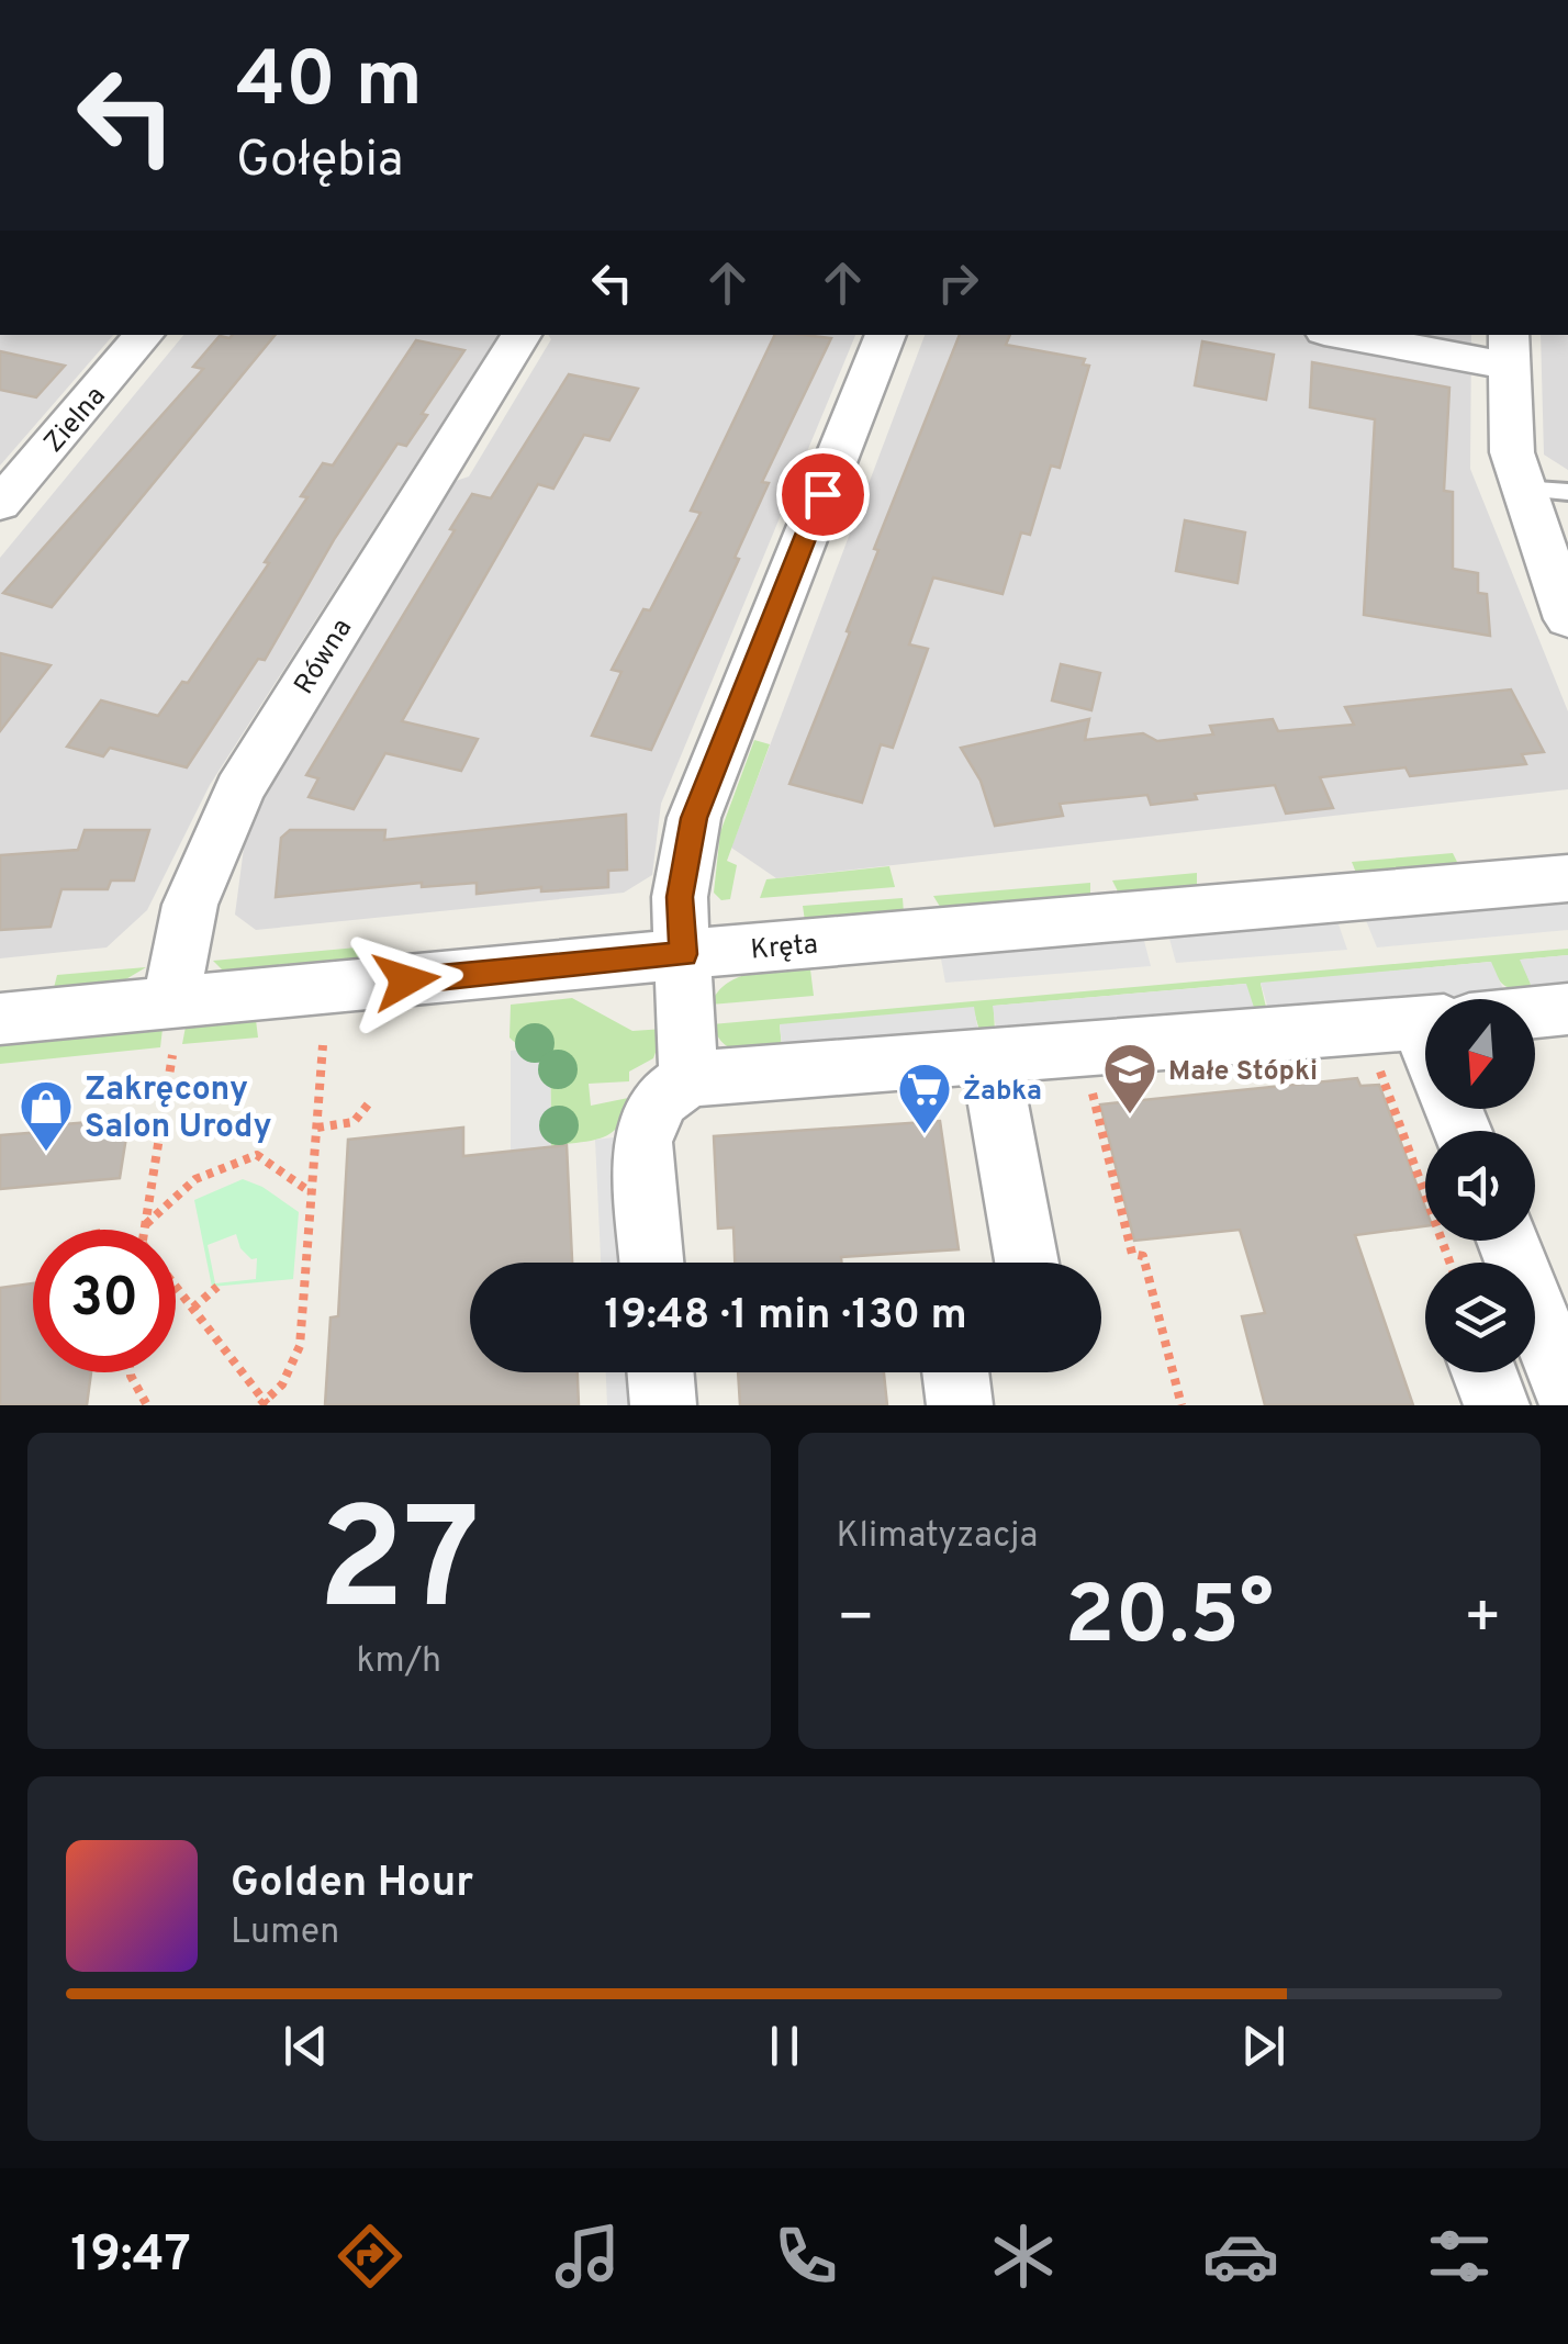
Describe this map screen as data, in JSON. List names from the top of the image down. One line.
{"streets":{"street":["Zielna","Równa","Kręta"]},"crossings":[["Równa","Kręta"]],"places":{"school or university":["Małe Stópki"],"supermarket":["Żabka"],"shop":["Zakręcony Salon Urody"]},"north":"bottom","page":{"turn":["40 m","Gołębia"],"limit":"30","trip":"19:48 · 1 min · 130 m","tile":[["27","km/h"],"Klimatyzacja"],"heat":["−","20.5°","+"],"song":["Golden Hour","Lumen"],"tabs":"19:47"}}
